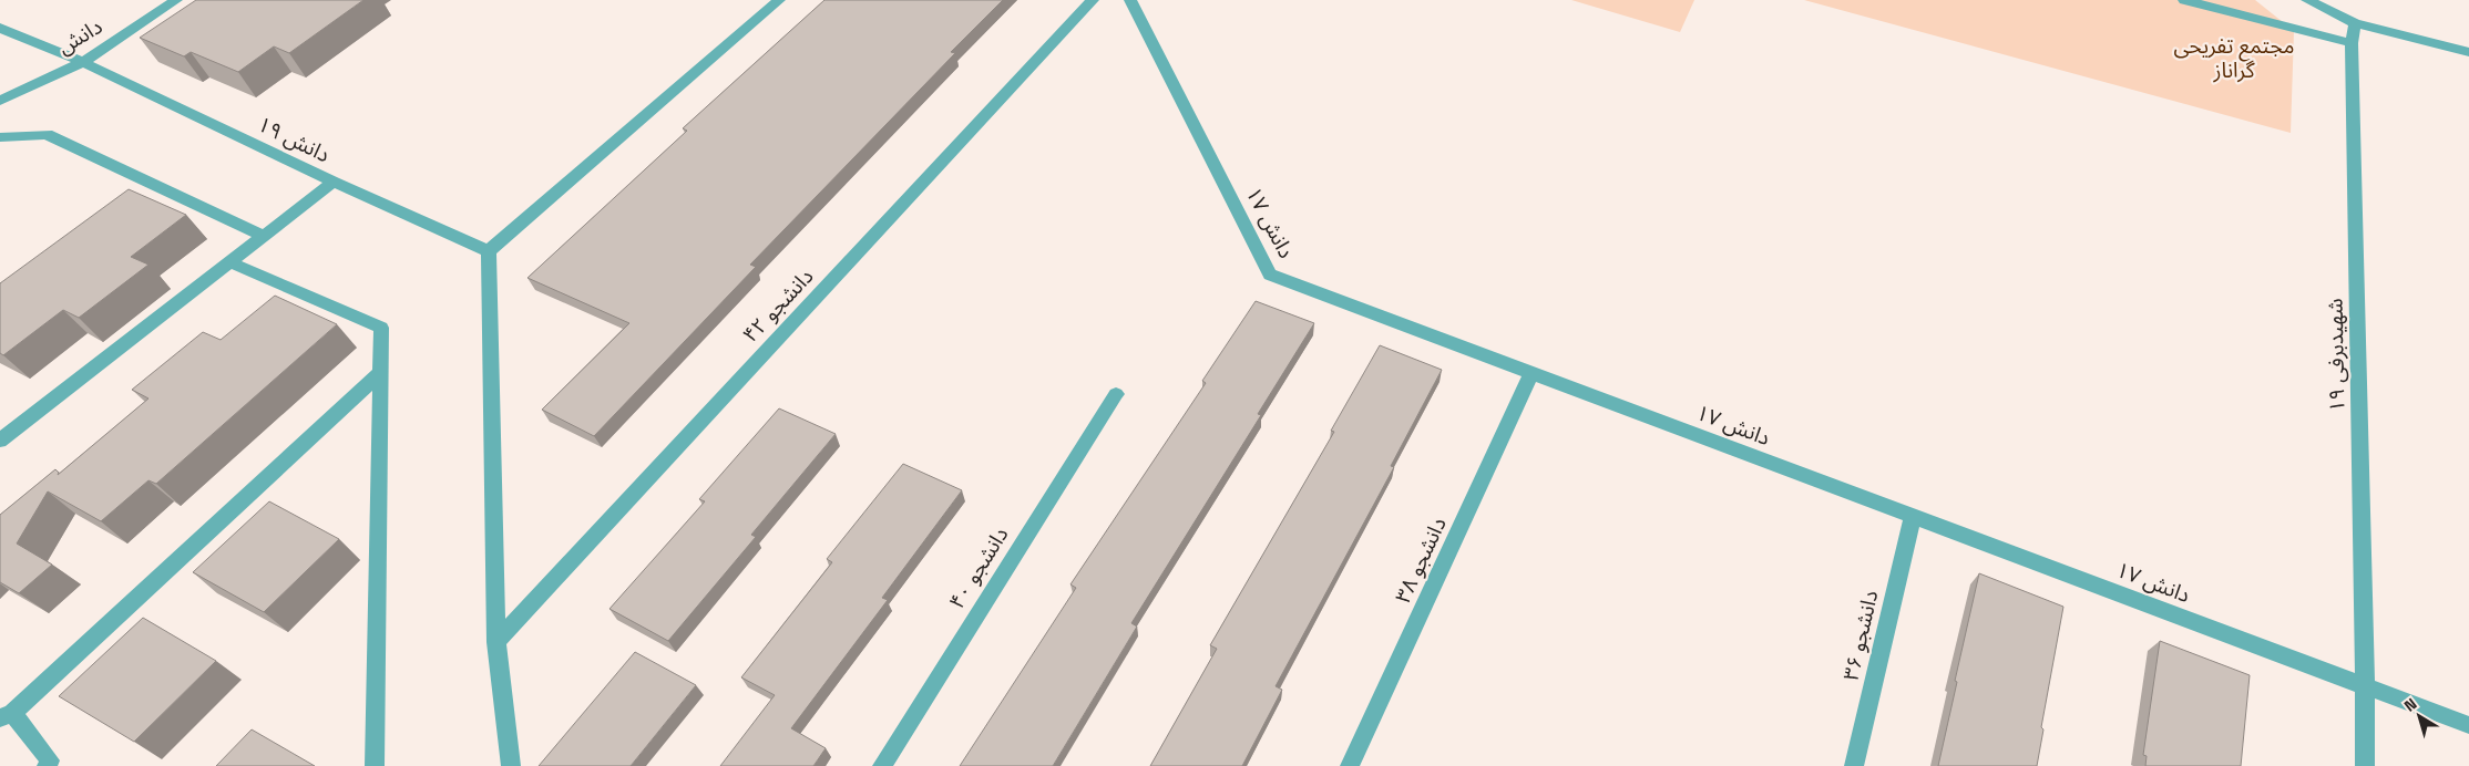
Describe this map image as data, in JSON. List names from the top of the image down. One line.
{"streets":{"street":["دانش","دانش ۱۹","دانش ۱۷","دانشجو ۴۲","شهیدبرفی ۱۹","دانشجو ۳۸","دانشجو ۴۰","دانشجو ۳۶"]},"crossings":[["دانش","دانش ۱۹"],["دانش ۱۷","شهیدبرفی ۱۹"],["دانش ۱۷","دانشجو ۳۸"],["دانش ۱۷","دانشجو ۳۶"]],"parks":["مجتمع تفریحی گراناز"],"north":"top left"}
